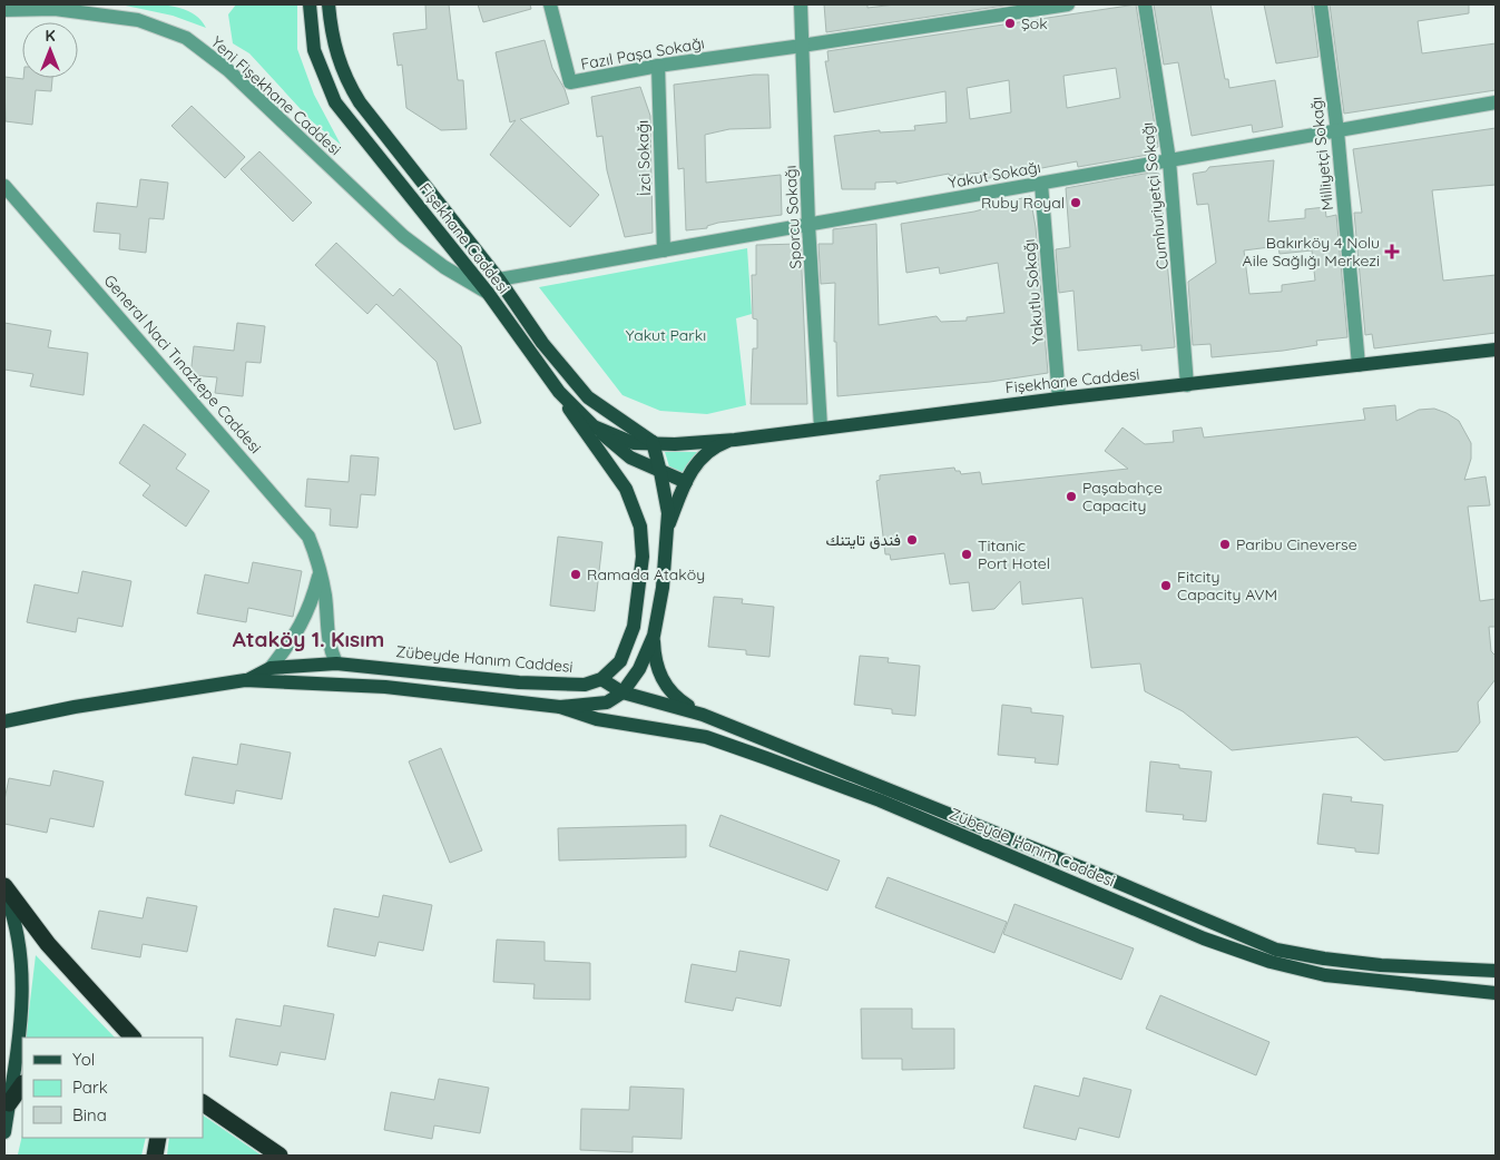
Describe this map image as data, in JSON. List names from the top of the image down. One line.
{"streets":{"main road":["Fişekhane Caddesi","Zübeyde Hanım Caddesi"],"street":["Fazıl Paşa Sokağı","Yeni Fişekhane Caddesi","Milliyetçi Sokağı","İzci Sokağı","Yakut Sokağı","Cumhuriyetçi Sokağı","Sporcu Sokağı","Yakutlu Sokağı","General Naci Tınaztepe Caddesi"]},"crossings":[["Fazıl Paşa Sokağı","İzci Sokağı"],["Fazıl Paşa Sokağı","Sporcu Sokağı"],["Yeni Fişekhane Caddesi","Fişekhane Caddesi"],["Milliyetçi Sokağı","Yakut Sokağı"],["Milliyetçi Sokağı","Fişekhane Caddesi"],["İzci Sokağı","Yakut Sokağı"],["Yakut Sokağı","Cumhuriyetçi Sokağı"],["Yakut Sokağı","Sporcu Sokağı"],["Yakut Sokağı","Fişekhane Caddesi"],["Yakut Sokağı","Yakutlu Sokağı"],["Cumhuriyetçi Sokağı","Fişekhane Caddesi"],["Sporcu Sokağı","Fişekhane Caddesi"],["Fişekhane Caddesi","Yakutlu Sokağı"],["Fişekhane Caddesi","Zübeyde Hanım Caddesi"],["General Naci Tınaztepe Caddesi","Zübeyde Hanım Caddesi"]],"districts":["Ataköy 1. Kısım"],"parks":["Yakut Parkı"],"places":{"other":["Şok","Ruby Royal","Paşabahçe Capacity","فندق تايتنك","Paribu Cineverse","Titanic Port Hotel","Ramada Ataköy","Fitcity Capacity AVM"],"health":["Bakırköy 4 Nolu Aile Sağlığı Merkezi"]},"legend":["Yol","Park","Bina"],"north":"top"}
